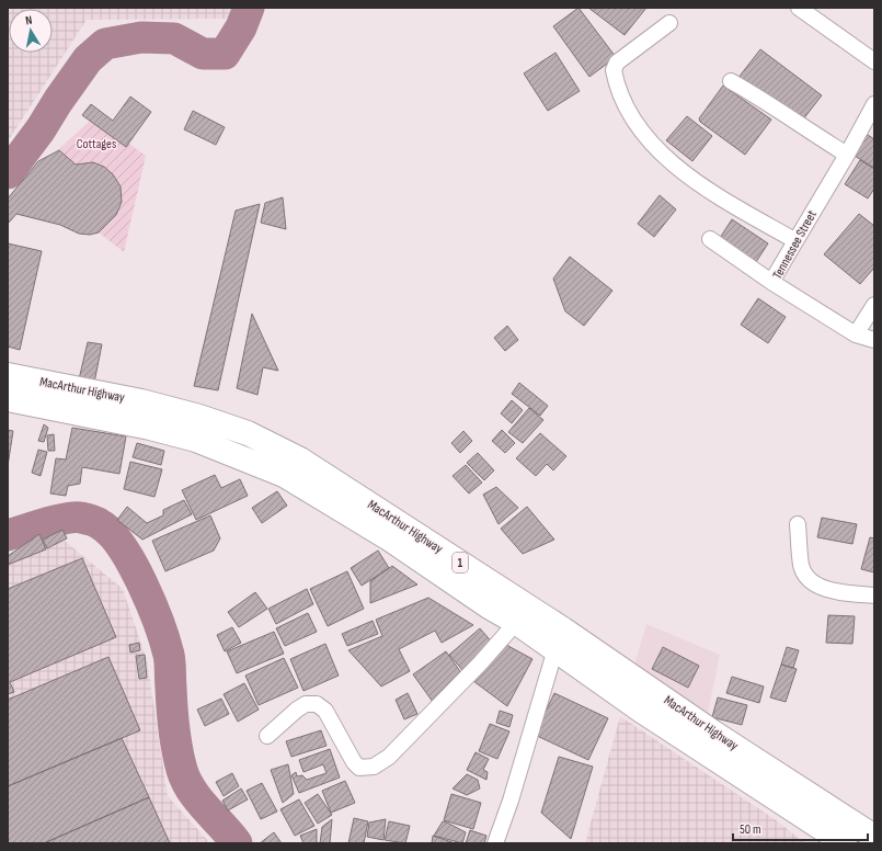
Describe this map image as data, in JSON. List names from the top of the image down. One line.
{"streets":{"highway":["MacArthur Highway","1"],"street":["Tennessee Street"]},"parks":["Cottages"],"scale_bar":"50 m","north":"top"}
